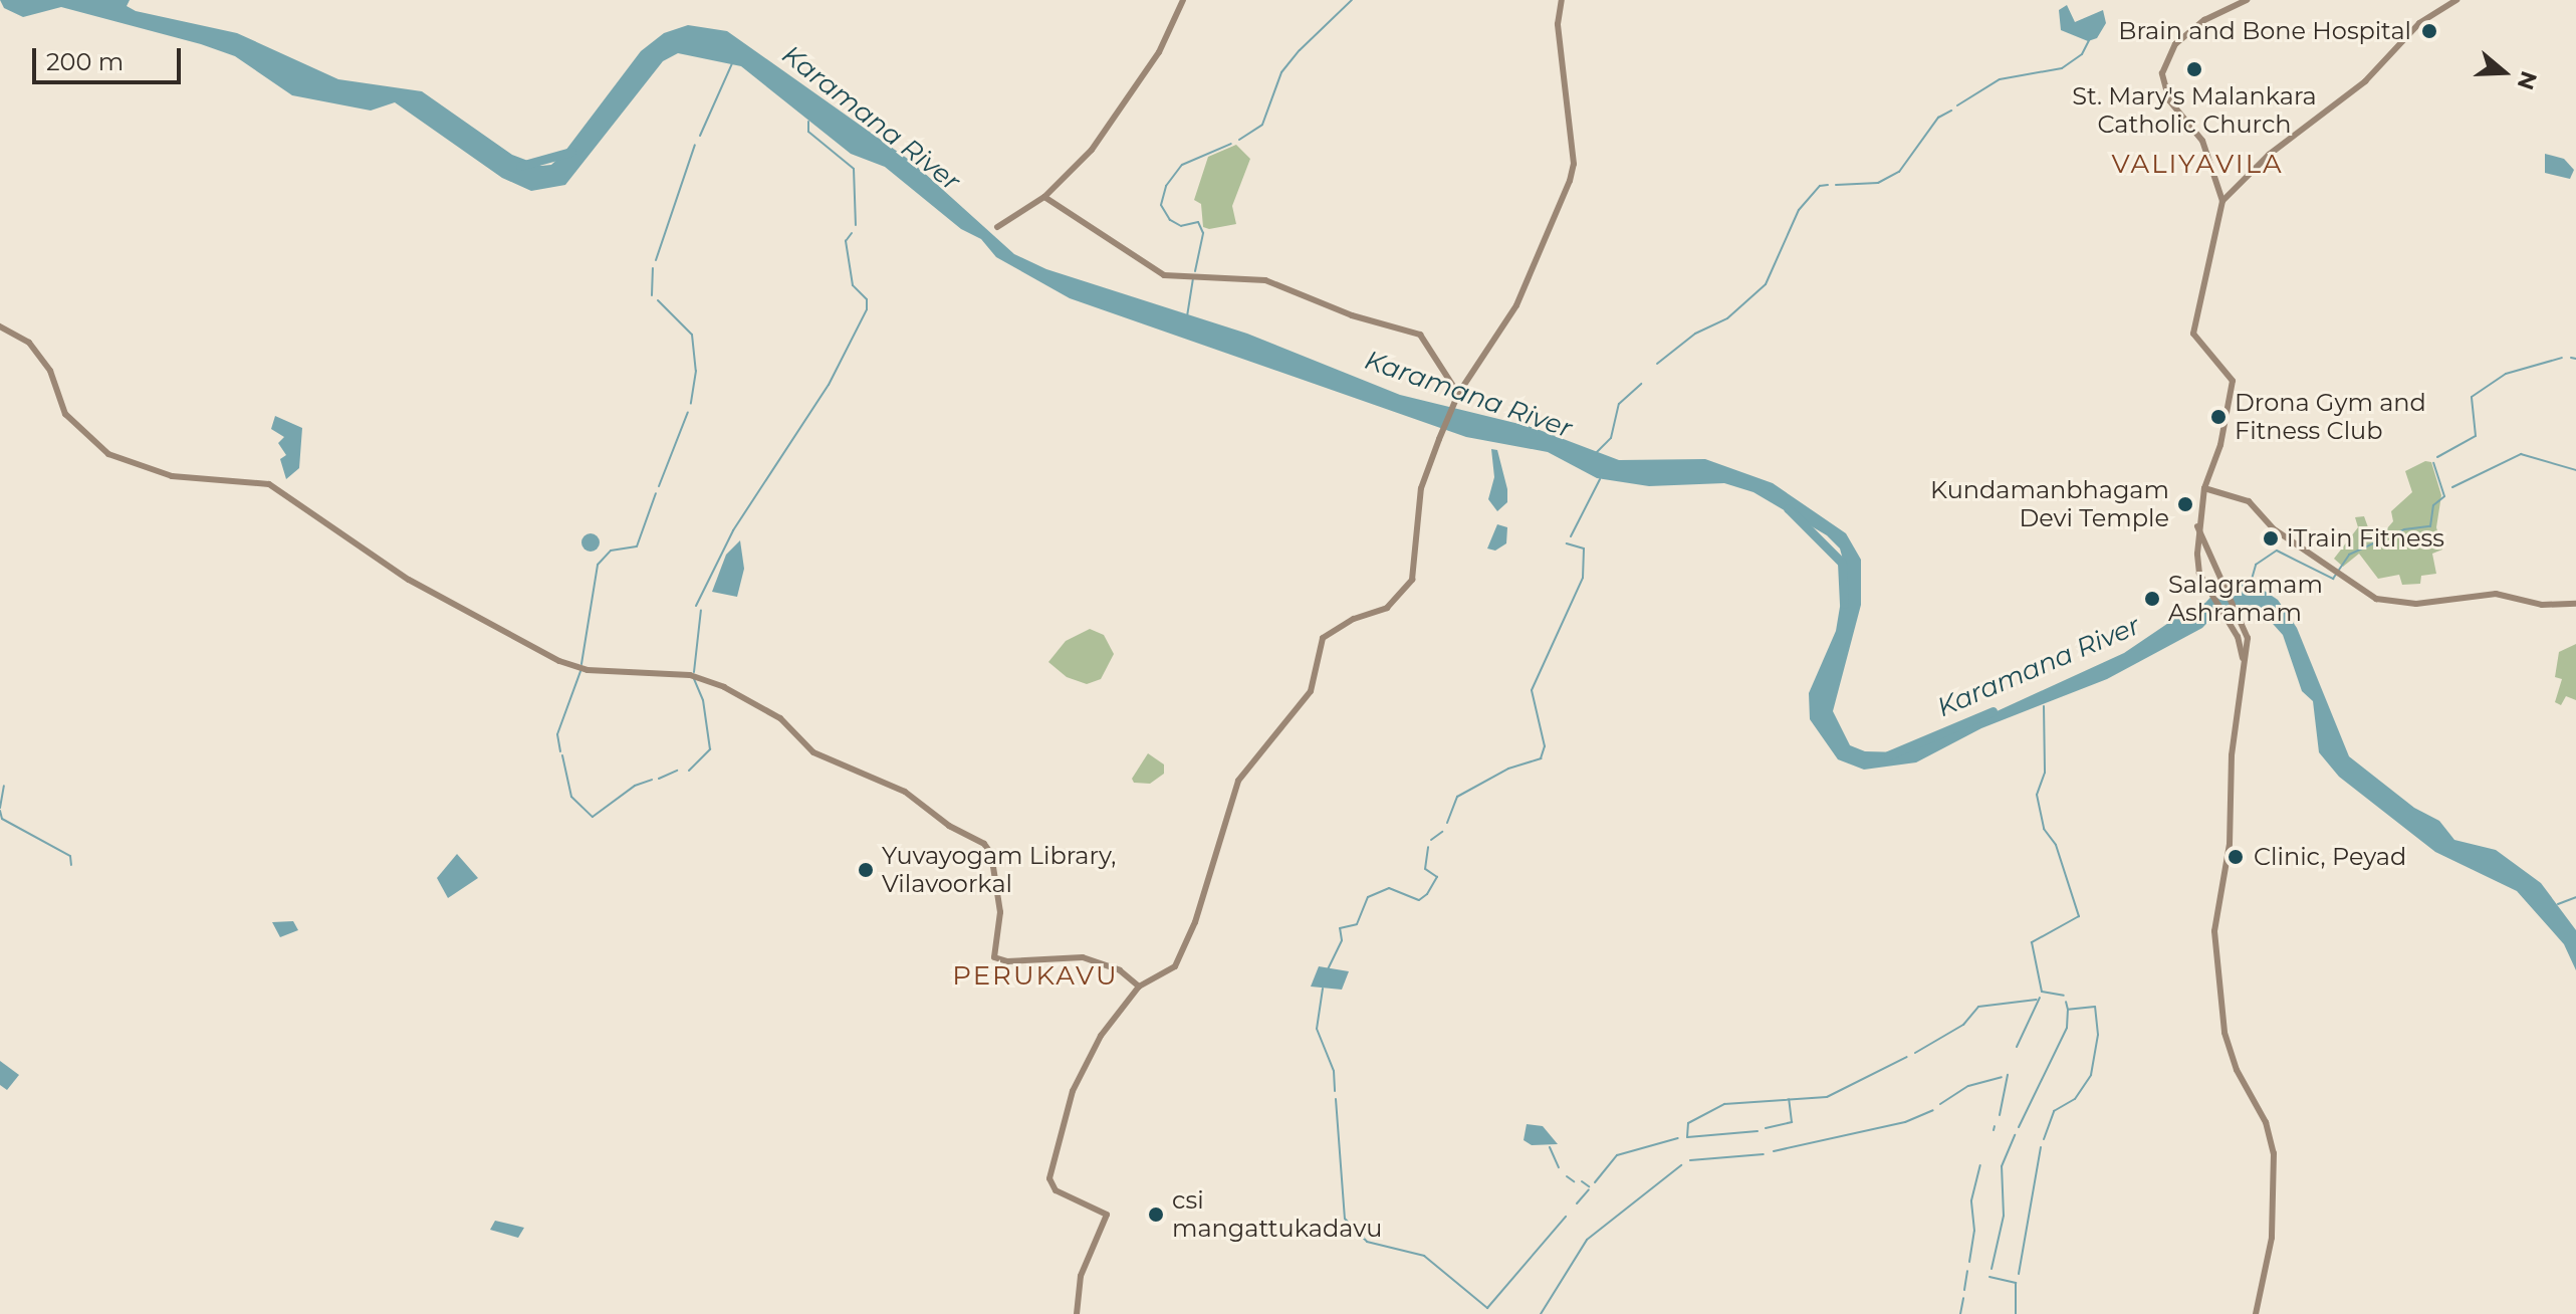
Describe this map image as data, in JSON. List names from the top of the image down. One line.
{"districts":["VALIYAVILA","PERUKAVU"],"water":["Karamana River"],"places":["Brain and Bone Hospital","St. Mary's Malankara Catholic Church","Drona Gym and Fitness Club","Kundamanbhagam Devi Temple","iTrain Fitness","Salagramam Ashramam","Clinic, Peyad","Yuvayogam Library, Vilavoorkal","csi mangattukadavu"],"scale_bar":"200 m","north":"right"}
